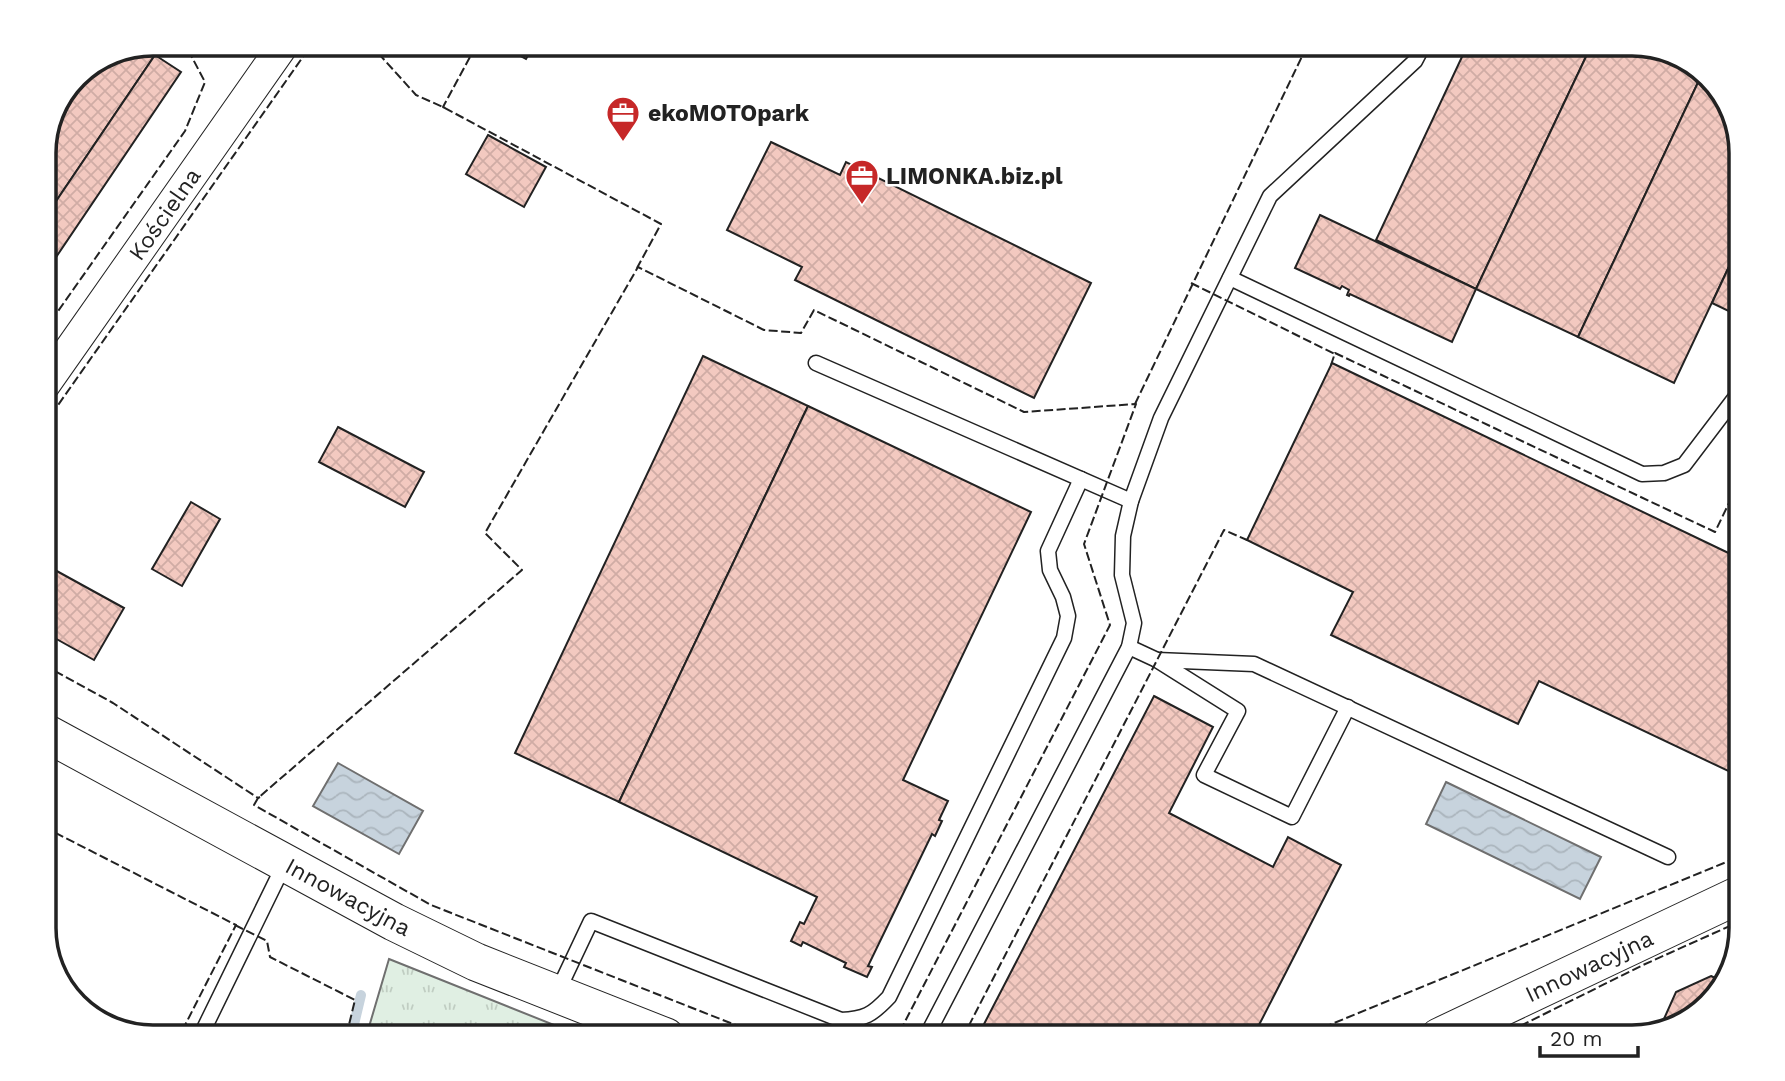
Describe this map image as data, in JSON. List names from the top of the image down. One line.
{"streets":{"street":["Kościelna","Innowacyjna"]},"places":{"office":["ekoMOTOpark","LIMONKA.biz.pl"]},"scale_bar":"20 m"}
